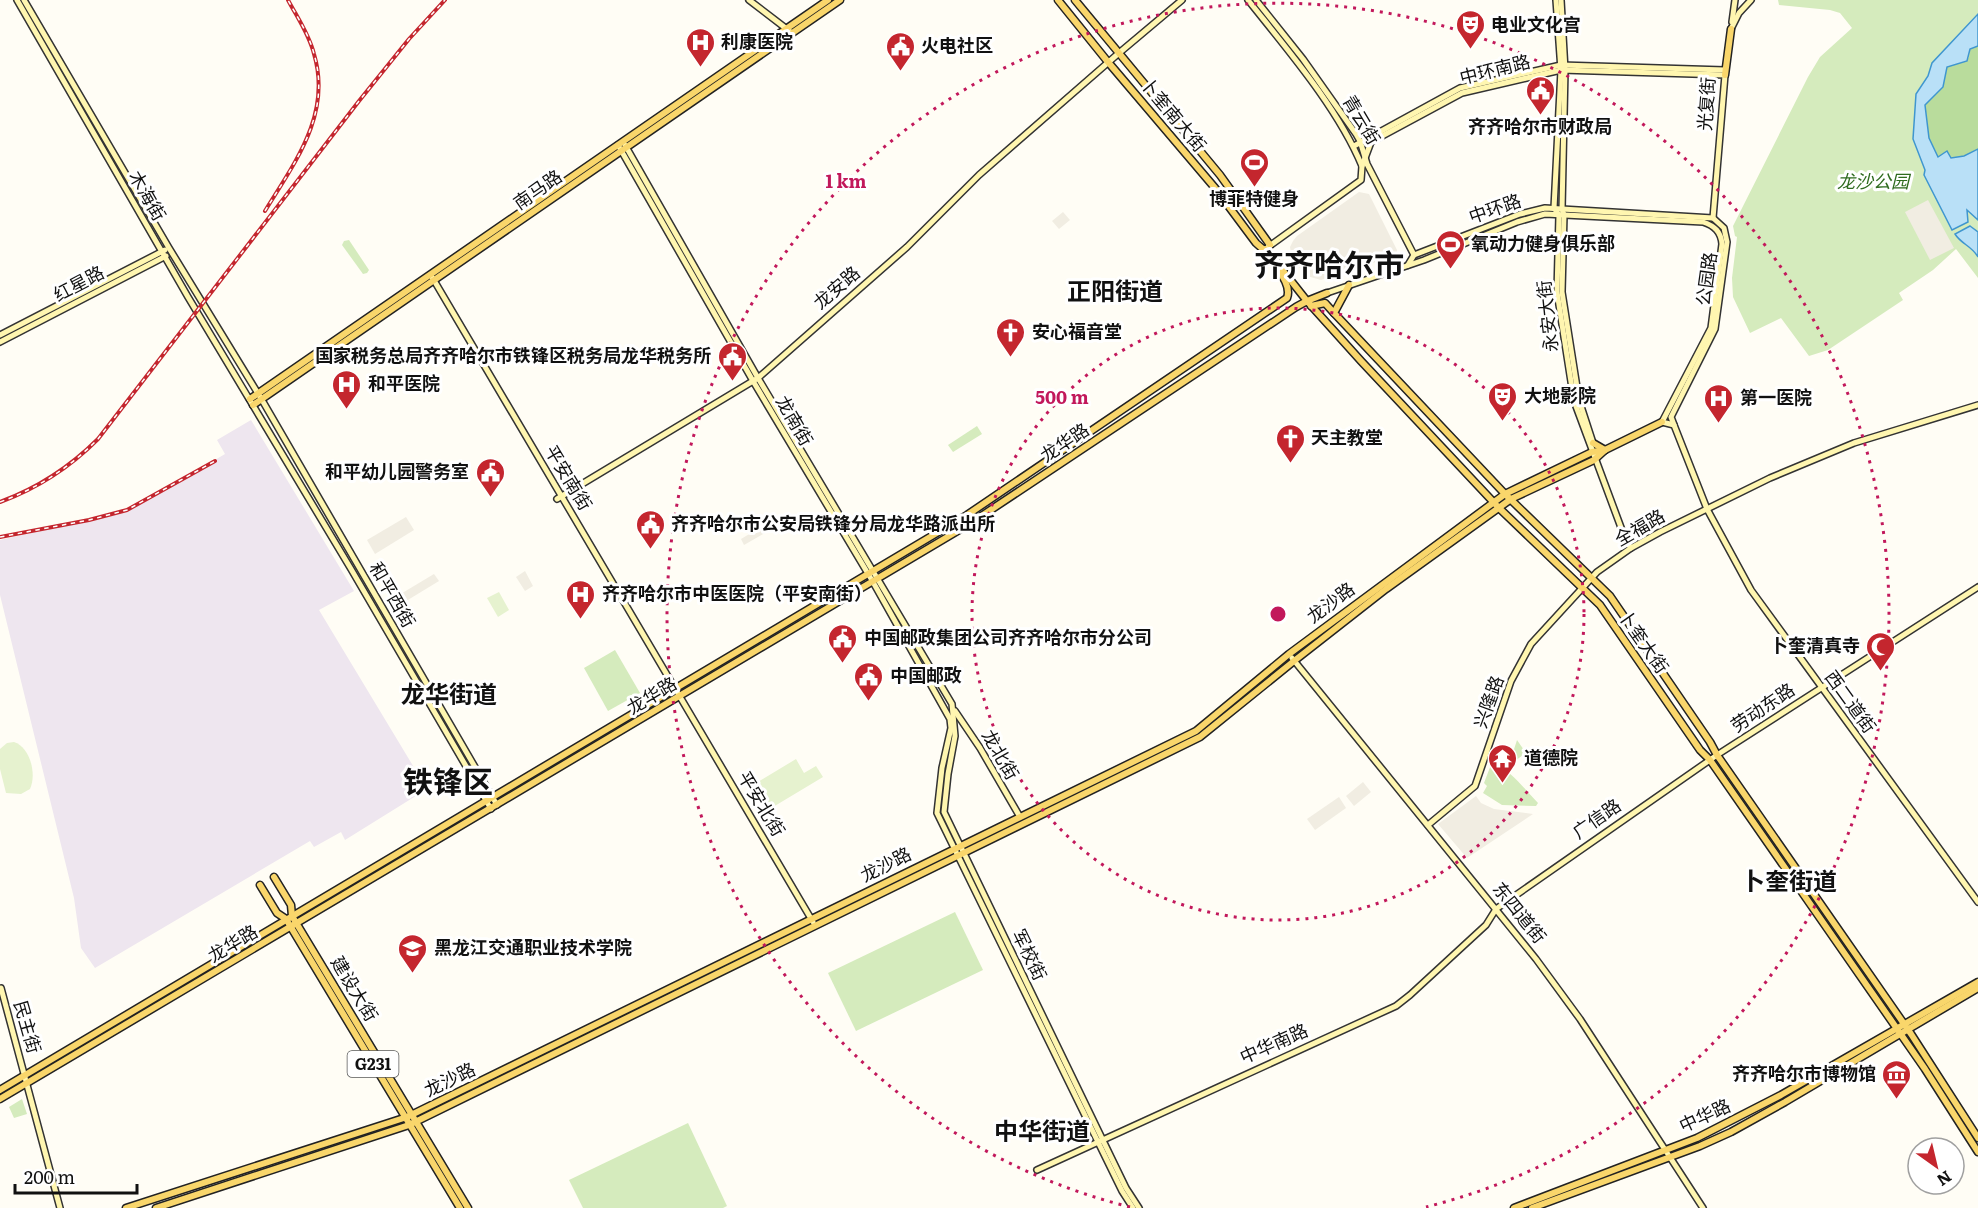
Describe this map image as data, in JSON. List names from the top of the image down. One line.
{"streets":{"main road":["中环南路","光复街","卜奎南大街","青云街","南马路","木海街","中环路","公园路","红星路","龙安路","永安大街","龙南街","龙华路","平安南街","全福路","和平西街","龙沙路","卜奎大街","兴隆路","西二道街","劳动东路","龙北街","平安北街","广信路","东四道街","军校街","建设大街","民主街","中华南路","G231","中华路"]},"crossings":[["中环南路","光复街"],["中环南路","卜奎南大街"],["中环南路","青云街"],["中环南路","永安大街"],["中环南路","龙华路"],["光复街","公园路"],["卜奎南大街","龙安路"],["卜奎南大街","龙华路"],["青云街","中环路"],["南马路","木海街"],["南马路","龙南街"],["南马路","平安南街"],["南马路","和平西街"],["木海街","红星路"],["木海街","和平西街"],["中环路","公园路"],["中环路","永安大街"],["中环路","龙华路"],["公园路","永安大街"],["公园路","龙沙路"],["公园路","西二道街"],["龙安路","龙南街"],["龙安路","平安南街"],["永安大街","全福路"],["永安大街","龙沙路"],["龙南街","龙华路"],["龙南街","龙北街"],["龙南街","军校街"],["龙华路","平安南街"],["龙华路","和平西街"],["龙华路","卜奎大街"],["龙华路","平安北街"],["龙华路","建设大街"],["龙华路","民主街"],["平安南街","平安北街"],["全福路","卜奎大街"],["全福路","兴隆路"],["全福路","西二道街"],["龙沙路","卜奎大街"],["龙沙路","龙北街"],["龙沙路","平安北街"],["龙沙路","东四道街"],["龙沙路","军校街"],["龙沙路","建设大街"],["卜奎大街","兴隆路"],["卜奎大街","劳动东路"],["卜奎大街","广信路"],["卜奎大街","中华路"],["兴隆路","东四道街"],["西二道街","劳动东路"],["劳动东路","广信路"],["龙北街","军校街"],["广信路","东四道街"],["广信路","中华南路"],["东四道街","中华南路"],["东四道街","中华路"],["军校街","中华南路"]],"districts":["齐齐哈尔市","正阳街道","龙华街道","铁锋区","卜奎街道","中华街道"],"parks":["龙沙公园"],"places":{"theatre":["电业文化宫","大地影院"],"hospital":["利康医院","和平医院","第一医院","齐齐哈尔市中医医院（平安南街）"],"public building":["火电社区","齐齐哈尔市财政局","国家税务总局齐齐哈尔市铁锋区税务局龙华税务所","和平幼儿园警务室","齐齐哈尔市公安局铁锋分局龙华路派出所","中国邮政集团公司齐齐哈尔市分公司","中国邮政"],"sports":["博菲特健身","氧动力健身俱乐部"],"church":["安心福音堂","天主教堂"],"mosque":["卜奎清真寺"],"temple":["道德院"],"school or university":["黑龙江交通职业技术学院"],"museum":["齐齐哈尔市博物馆"]},"scale_bar":"200 m","north":"bottom right","rings":["1 km","500 m"]}
